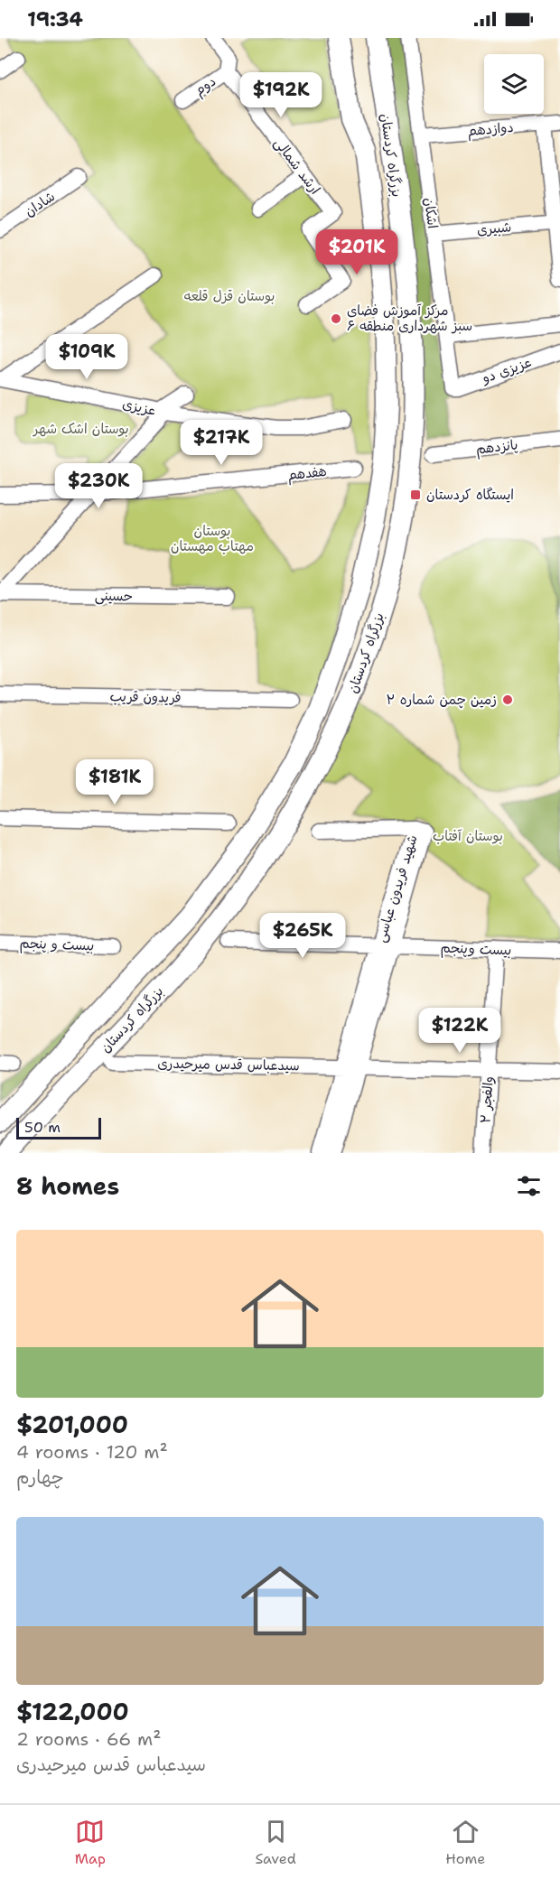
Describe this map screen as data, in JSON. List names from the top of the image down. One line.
{"streets":{"highway":["بزرگراه کردستان"],"street":["دوم","دوازدهم","ارشد شمالی","شادان","اشکان","شبیری","عزیزی دو","عزیزی","پانزدهم","هفدهم","حسینی","فریدون قریب","شهید فریدون عباسی","بیست و پنجم","بیست وپنجم","سیدعباس قدس میرحیدری","والفجر ۲"]},"crossings":[["دوم","ارشد شمالی"],["دوازدهم","اشکان"],["اشکان","شبیری"],["اشکان","عزیزی دو"],["شهید فریدون عباسی","بیست وپنجم"],["شهید فریدون عباسی","سیدعباس قدس میرحیدری"],["بیست وپنجم","والفجر ۲"],["سیدعباس قدس میرحیدری","والفجر ۲"]],"parks":["بوستان قزل قلعه","بوستان اشک شهر","بوستان مهتاب مهستان","بوستان آفتاب"],"places":{"other":["مرکز آموزش فضای سبز شهرداری منطقه ۶","زمین چمن شماره ۲"],"transit":["ایستگاه کردستان"]},"scale_bar":"50 m","page":{"status":"19:34","price":["$192K","$201K","$109K","$217K","$230K","$181K","$265K","$122K"],"scale":"50 m","heading":"8 homes","list":[{"name":"$201,000","note":"4 rooms · 120 m² · چهارم"},{"name":"$122,000","note":"2 rooms · 66 m² · سیدعباس قدس میرحیدری"}],"tabs":["Map","Saved","Home"]}}
